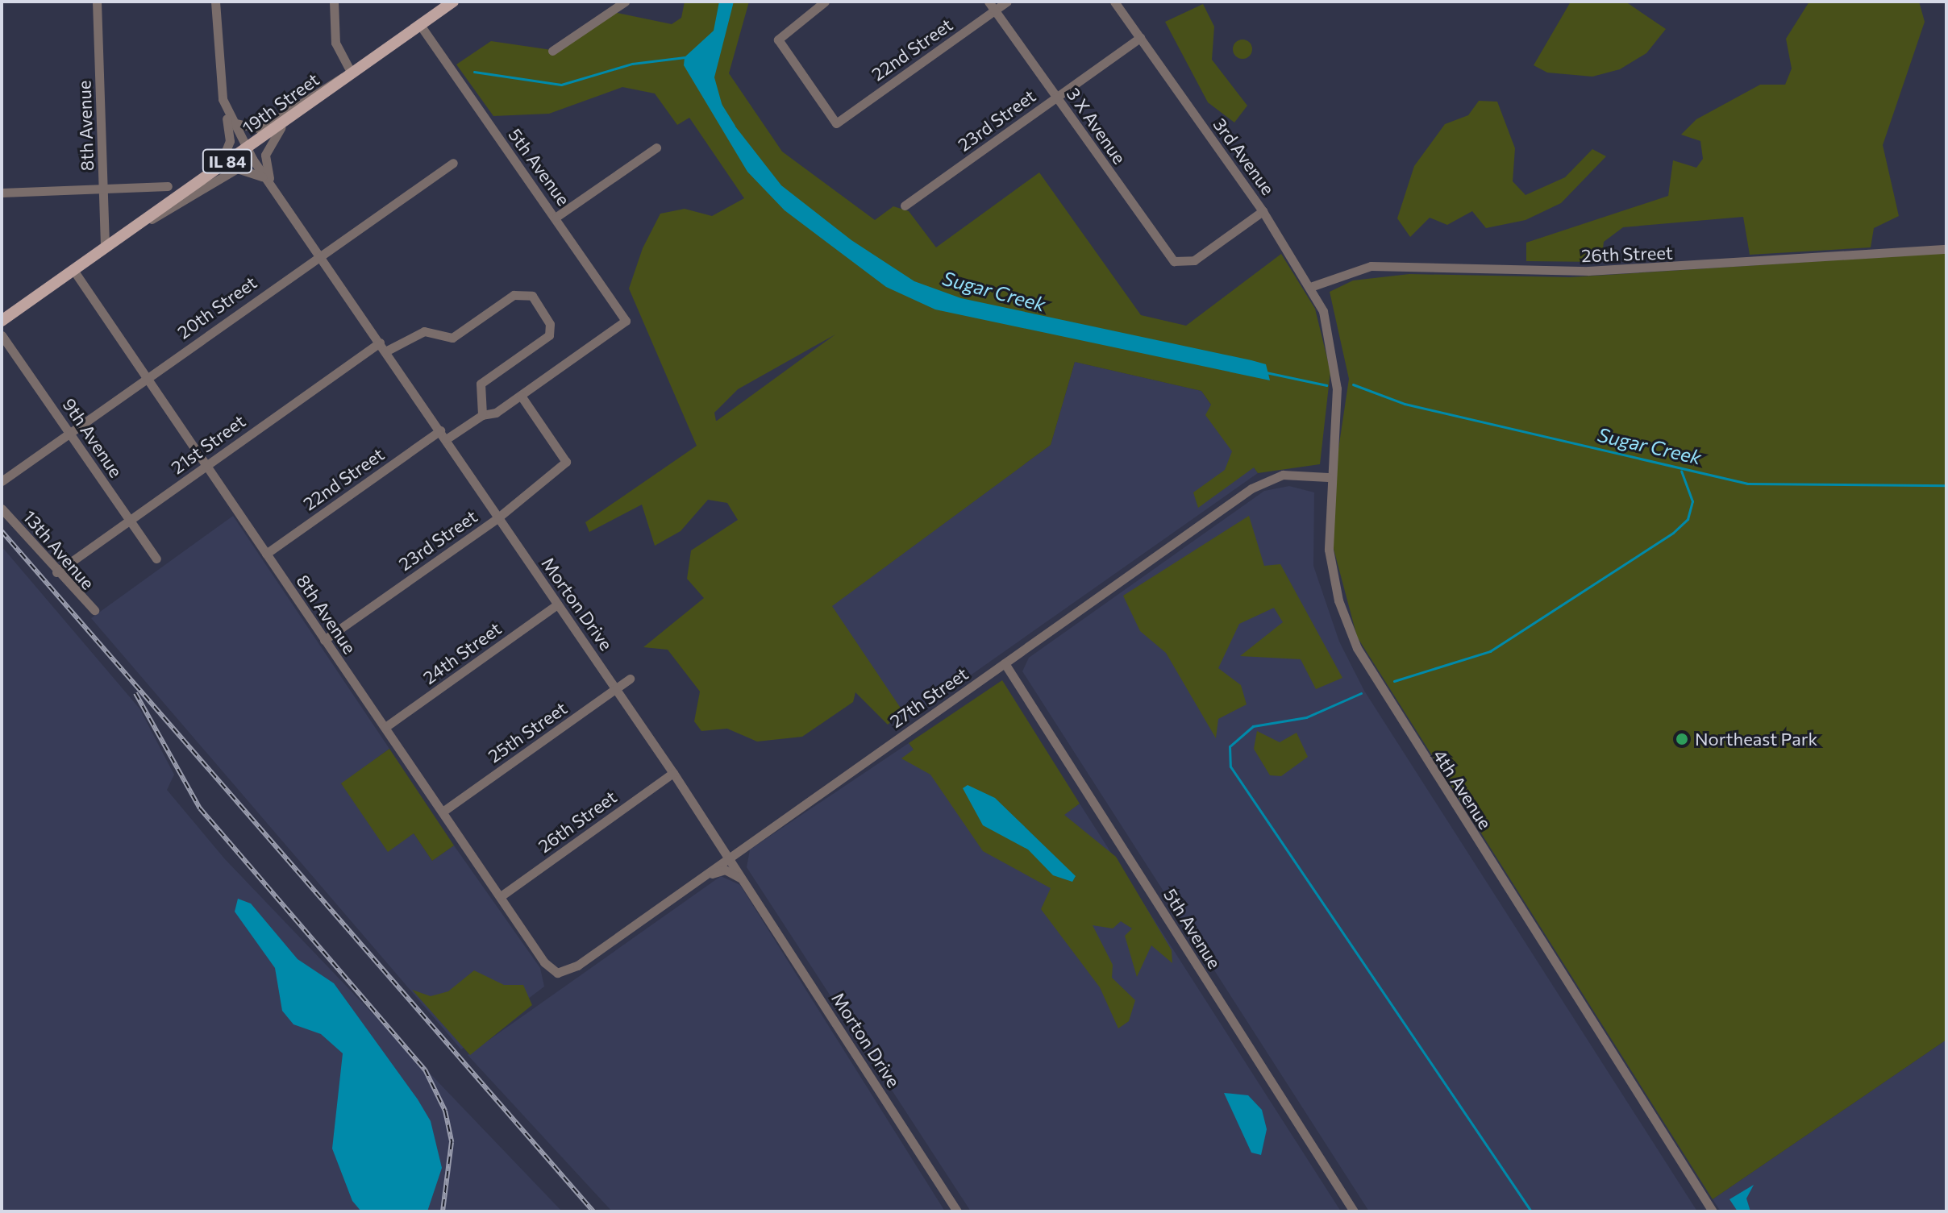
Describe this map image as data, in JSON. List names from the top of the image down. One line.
{"streets":{"main road":["19th Street","IL 84"],"street":["22nd Street","23rd Street","8th Avenue","3 X Avenue","3rd Avenue","5th Avenue","26th Street","20th Street","9th Avenue","21st Street","13th Avenue","Morton Drive","24th Street","27th Street","25th Street","4th Avenue"]},"crossings":[["22nd Street","8th Avenue"],["22nd Street","3 X Avenue"],["22nd Street","Morton Drive"],["19th Street","8th Avenue"],["19th Street","5th Avenue"],["19th Street","Morton Drive"],["23rd Street","8th Avenue"],["23rd Street","3 X Avenue"],["23rd Street","3rd Avenue"],["23rd Street","5th Avenue"],["23rd Street","Morton Drive"],["8th Avenue","26th Street"],["8th Avenue","20th Street"],["8th Avenue","21st Street"],["8th Avenue","24th Street"],["8th Avenue","27th Street"],["8th Avenue","25th Street"],["3 X Avenue","3rd Avenue"],["3rd Avenue","26th Street"],["3rd Avenue","4th Avenue"],["5th Avenue","27th Street"],["26th Street","Morton Drive"],["20th Street","9th Avenue"],["20th Street","Morton Drive"],["9th Avenue","21st Street"],["21st Street","13th Avenue"],["21st Street","Morton Drive"],["Morton Drive","24th Street"],["Morton Drive","27th Street"],["Morton Drive","25th Street"],["27th Street","4th Avenue"]],"water":["Sugar Creek"],"places":["Northeast Park"]}
